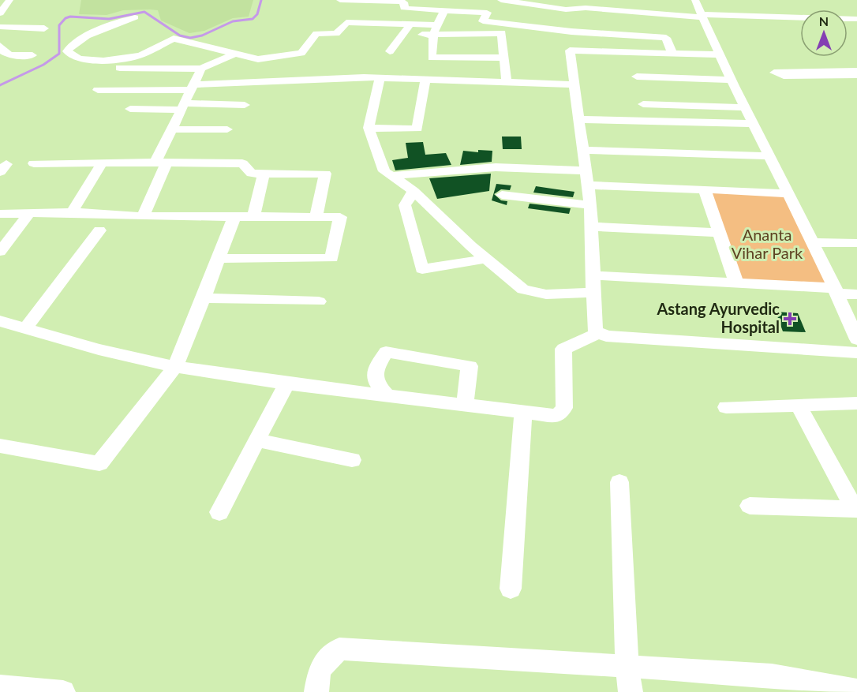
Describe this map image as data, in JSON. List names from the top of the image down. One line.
{"parks":["Ananta Vihar Park"],"places":{"health":["Astang Ayurvedic Hospital"]},"north":"top"}
